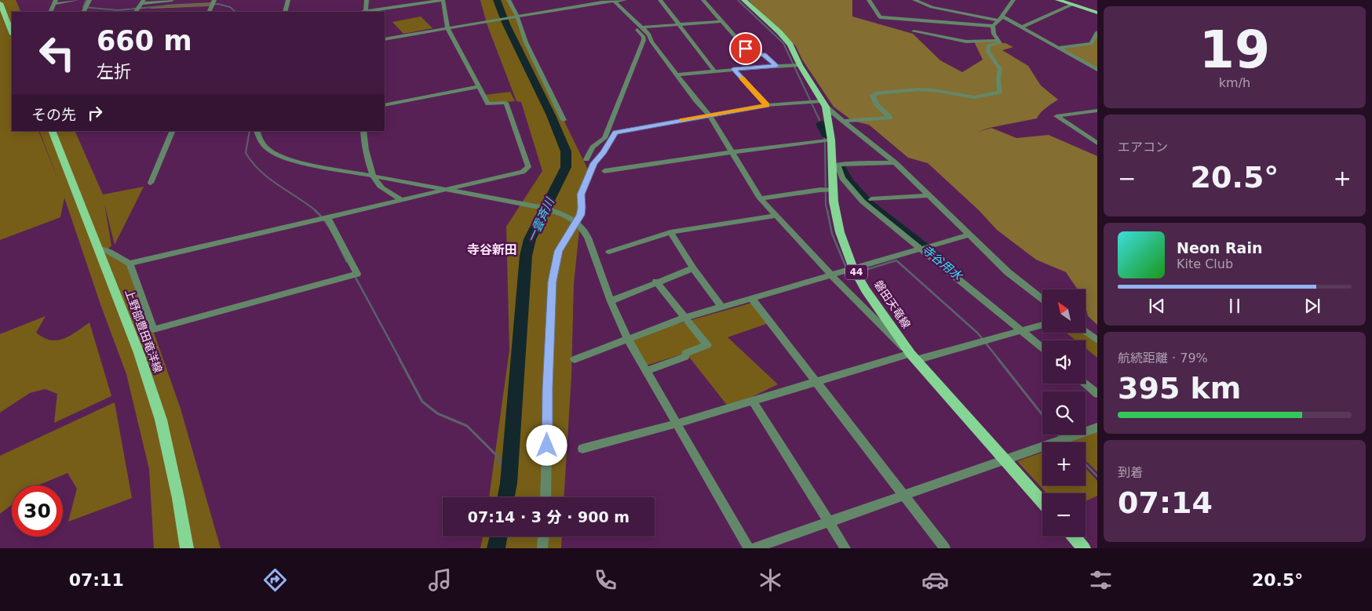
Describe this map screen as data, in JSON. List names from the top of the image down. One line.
{"streets":{"main road":["44","磐田天竜線","上野部豊田竜洋線"]},"districts":["寺谷新田"],"water":["一雲斉川","寺谷用水"],"north":"top left","page":{"tile":[["19","km/h"],"エアコン",["航続距離 · 79%","395 km"],["到着","07:14"]],"turn":["660 m","左折"],"then":"その先","heat":["−","20.5°","+"],"song":["Neon Rain","Kite Club"],"map_buttons":["+","−"],"limit":"30","trip":"07:14 · 3 分 · 900 m","tabs":["07:11","20.5°"]}}
